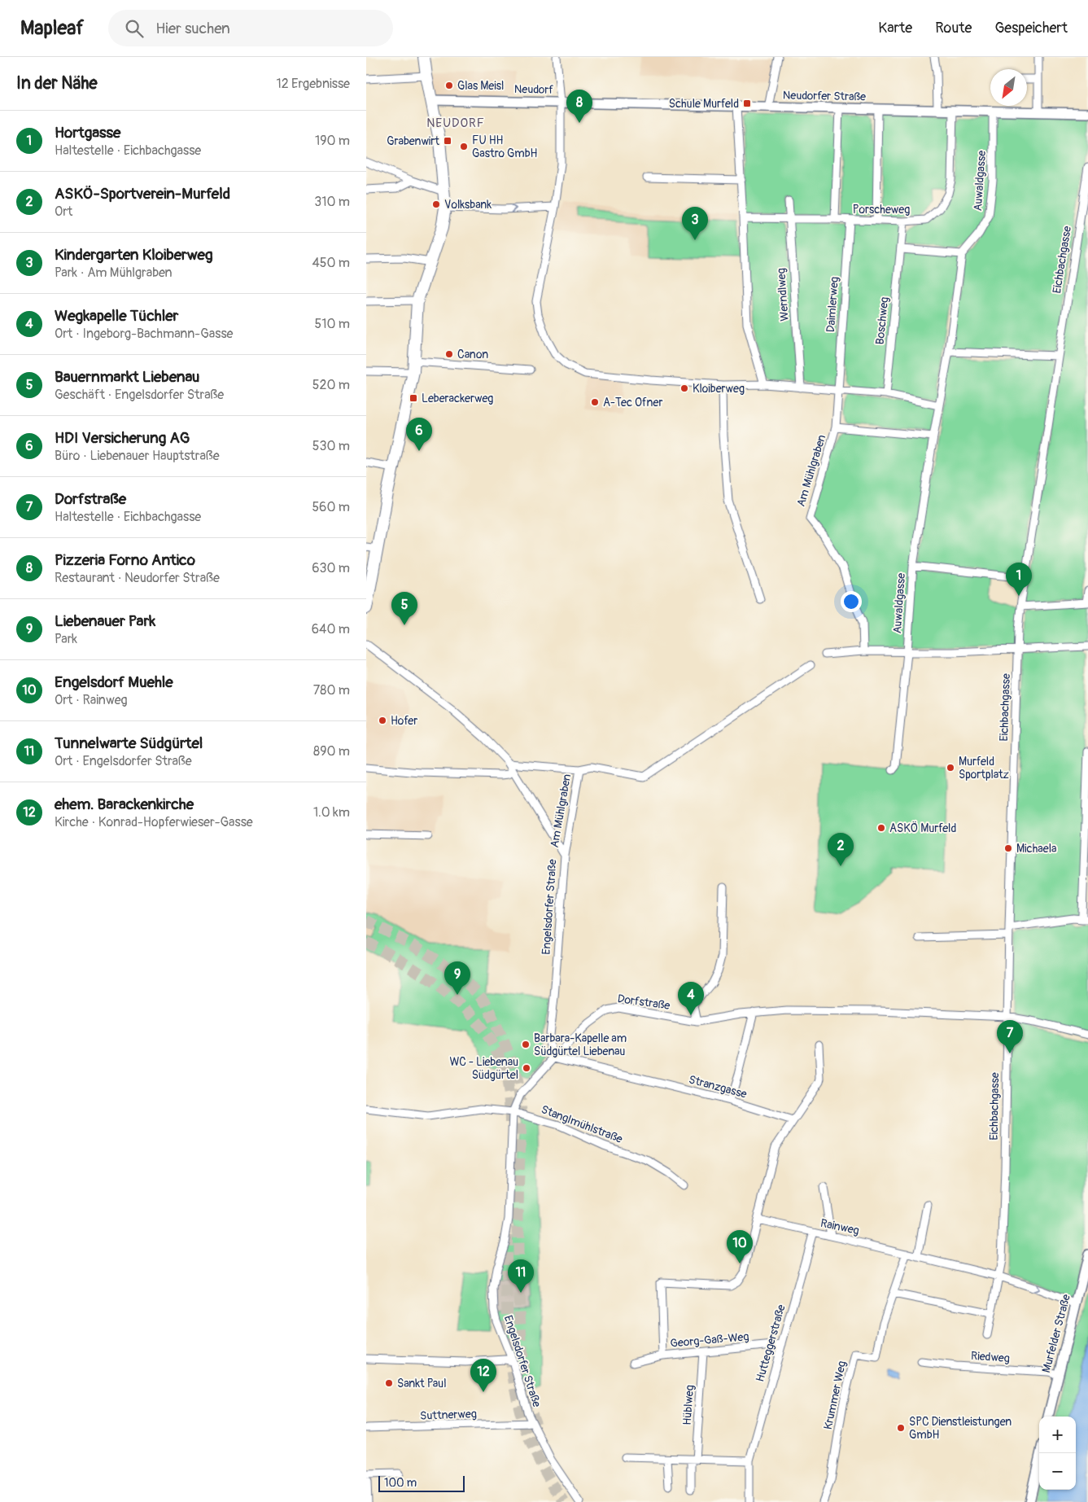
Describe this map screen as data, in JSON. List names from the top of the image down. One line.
{"streets":{"street":["Neudorf","Neudorfer Straße","Auwaldgasse","Porscheweg","Eichbachgasse","Werndlweg","Daimlerweg","Boschweg","Am Mühlgraben","Engelsdorfer Straße","Dorfstraße","Stranzgasse","Stanglmühlstraße","Rainweg","Murfelder Straße","Georg-Gaß-Weg","Hutteggerstraße","Riedweg","Krummer Weg","Hüblweg","Suttnerweg"]},"crossings":[["Neudorf","Neudorfer Straße"],["Neudorfer Straße","Auwaldgasse"],["Neudorfer Straße","Porscheweg"],["Porscheweg","Werndlweg"],["Porscheweg","Daimlerweg"],["Porscheweg","Boschweg"],["Eichbachgasse","Dorfstraße"],["Eichbachgasse","Rainweg"],["Daimlerweg","Am Mühlgraben"],["Am Mühlgraben","Engelsdorfer Straße"],["Engelsdorfer Straße","Dorfstraße"],["Engelsdorfer Straße","Stranzgasse"],["Engelsdorfer Straße","Stanglmühlstraße"],["Engelsdorfer Straße","Suttnerweg"],["Dorfstraße","Stranzgasse"],["Rainweg","Murfelder Straße"],["Rainweg","Georg-Gaß-Weg"],["Rainweg","Hutteggerstraße"],["Rainweg","Krummer Weg"],["Murfelder Straße","Riedweg"],["Georg-Gaß-Weg","Hutteggerstraße"],["Georg-Gaß-Weg","Hüblweg"]],"districts":["NEUDORF"],"places":{"other":["Glas Meisl","FU HH Gastro GmbH","Volksbank","Canon","Kloiberweg","A-Tec Ofner","Hofer","Murfeld Sportplatz","ASKÖ Murfeld","Michaela","Barbara-Kapelle am Südgürtel Liebenau","WC - Liebenau Südgürtel","Sankt Paul","SPC Dienstleistungen GmbH"],"transit":["Schule Murfeld","Grabenwirt","Leberackerweg"]},"scale_bar":"100 m","north":"bottom left","page":{"header":"Mapleaf","search":"Hier suchen","nav":["Karte","Route","Gespeichert"],"heading":["In der Nähe","12 Ergebnisse"],"pins":["8","3","6","1","5","2","9","4","7","10","11","12"],"list":[{"mark":"1","name":"Hortgasse","note":"Haltestelle · Eichbachgasse","value":"190 m"},{"mark":"2","name":"ASKÖ-Sportverein-Murfeld","note":"Ort","value":"310 m"},{"mark":"3","name":"Kindergarten Kloiberweg","note":"Park · Am Mühlgraben","value":"450 m"},{"mark":"4","name":"Wegkapelle Tüchler","note":"Ort · Ingeborg-Bachmann-Gasse","value":"510 m"},{"mark":"5","name":"Bauernmarkt Liebenau","note":"Geschäft · Engelsdorfer Straße","value":"520 m"},{"mark":"6","name":"HDI Versicherung AG","note":"Büro · Liebenauer Hauptstraße","value":"530 m"},{"mark":"7","name":"Dorfstraße","note":"Haltestelle · Eichbachgasse","value":"560 m"},{"mark":"8","name":"Pizzeria Forno Antico","note":"Restaurant · Neudorfer Straße","value":"630 m"},{"mark":"9","name":"Liebenauer Park","note":"Park","value":"640 m"},{"mark":"10","name":"Engelsdorf Muehle","note":"Ort · Rainweg","value":"780 m"},{"mark":"11","name":"Tunnelwarte Südgürtel","note":"Ort · Engelsdorfer Straße","value":"890 m"},{"mark":"12","name":"ehem. Barackenkirche","note":"Kirche · Konrad-Hopferwieser-Gasse","value":"1.0 km"}],"map_buttons":["+","−"],"scale":"100 m"}}
